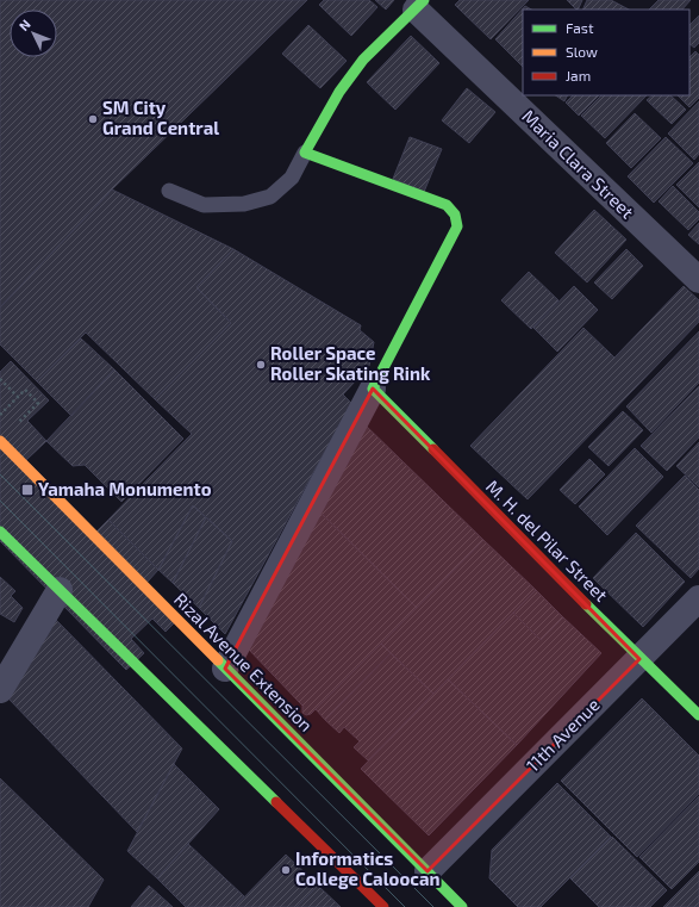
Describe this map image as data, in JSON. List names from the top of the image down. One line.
{"streets":{"main road":["M. H. del Pilar Street","Rizal Avenue Extension"],"street":["Maria Clara Street","11th Avenue"]},"crossings":[["M. H. del Pilar Street","11th Avenue"],["Rizal Avenue Extension","11th Avenue"]],"places":{"other":["SM City Grand Central","Roller Space Roller Skating Rink","Informatics College Caloocan"],"transit":["Yamaha Monumento"]},"legend":["Fast","Slow","Jam"],"north":"top left"}
